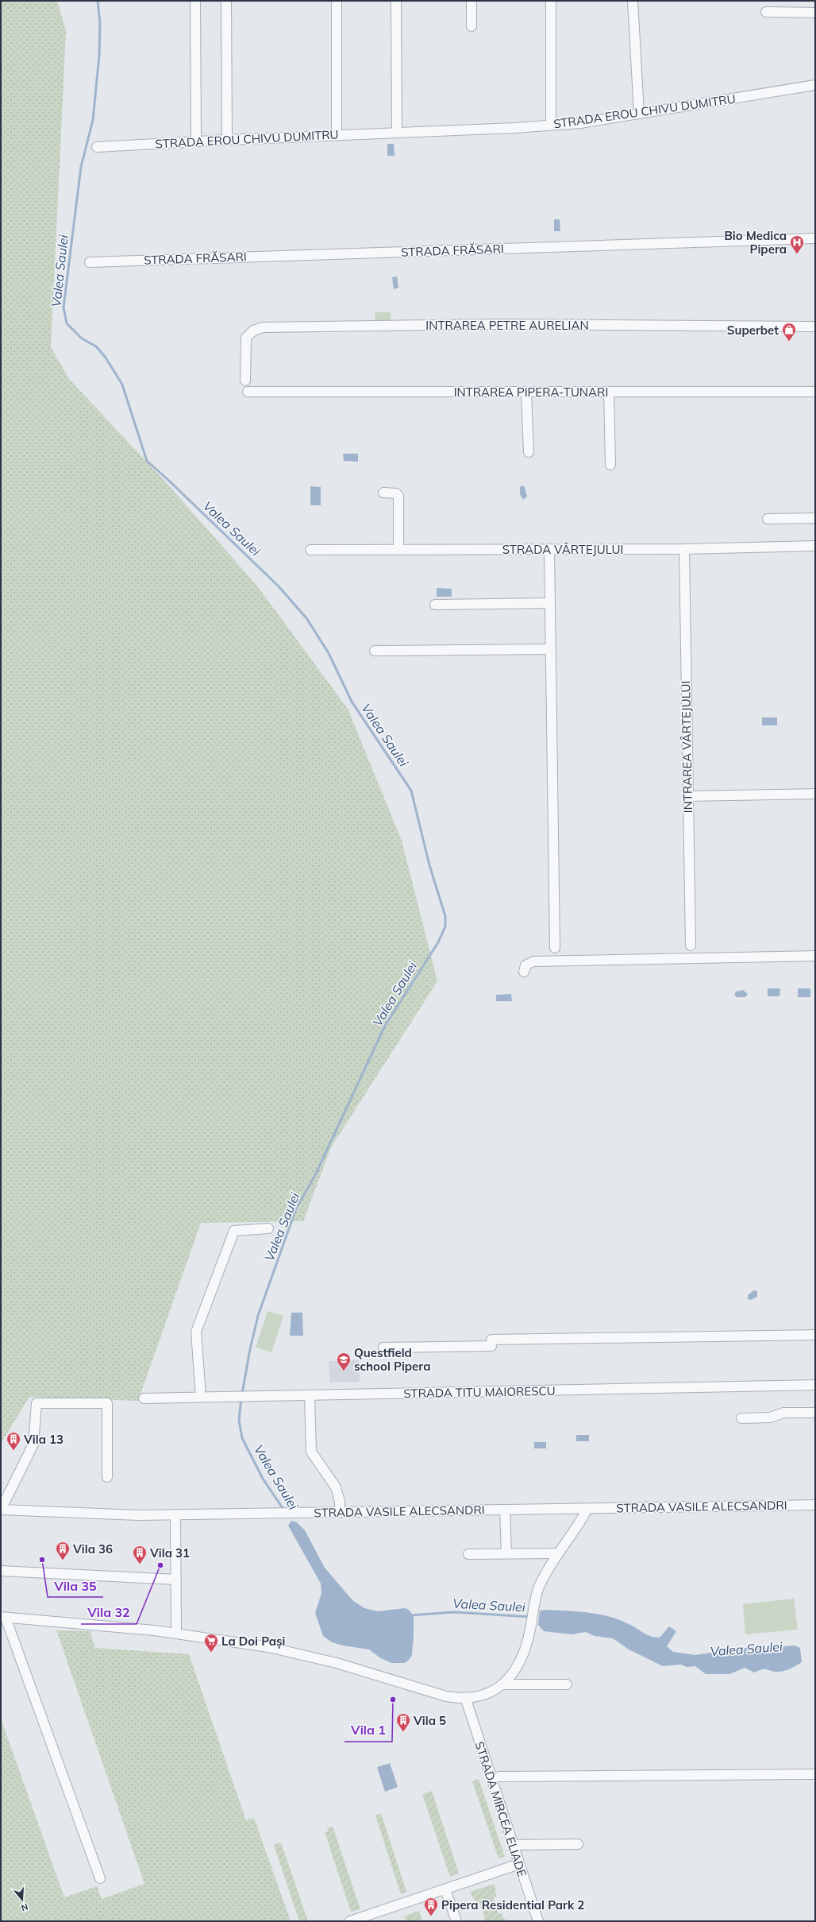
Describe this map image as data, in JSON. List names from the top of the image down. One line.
{"streets":{"street":["STRADA EROU CHIVU DUMITRU","STRADA FRĂSARI","INTRAREA PETRE AURELIAN","INTRAREA PIPERA-TUNARI","STRADA VÂRTEJULUI","INTRAREA VÂRTEJULUI","STRADA TITU MAIORESCU","STRADA VASILE ALECSANDRI","STRADA MIRCEA ELIADE"]},"crossings":[["STRADA VÂRTEJULUI","INTRAREA VÂRTEJULUI"]],"water":["Valea Saulei"],"places":{"hospital":["Bio Medica Pipera"],"shop":["Superbet"],"school or university":["Questfield school Pipera"],"building":["Vila 13","Vila 36","Vila 31","Vila 5","Pipera Residential Park 2"],"other":["Vila 35","Vila 32","Vila 1"],"supermarket":["La Doi Pași"]},"north":"bottom"}
